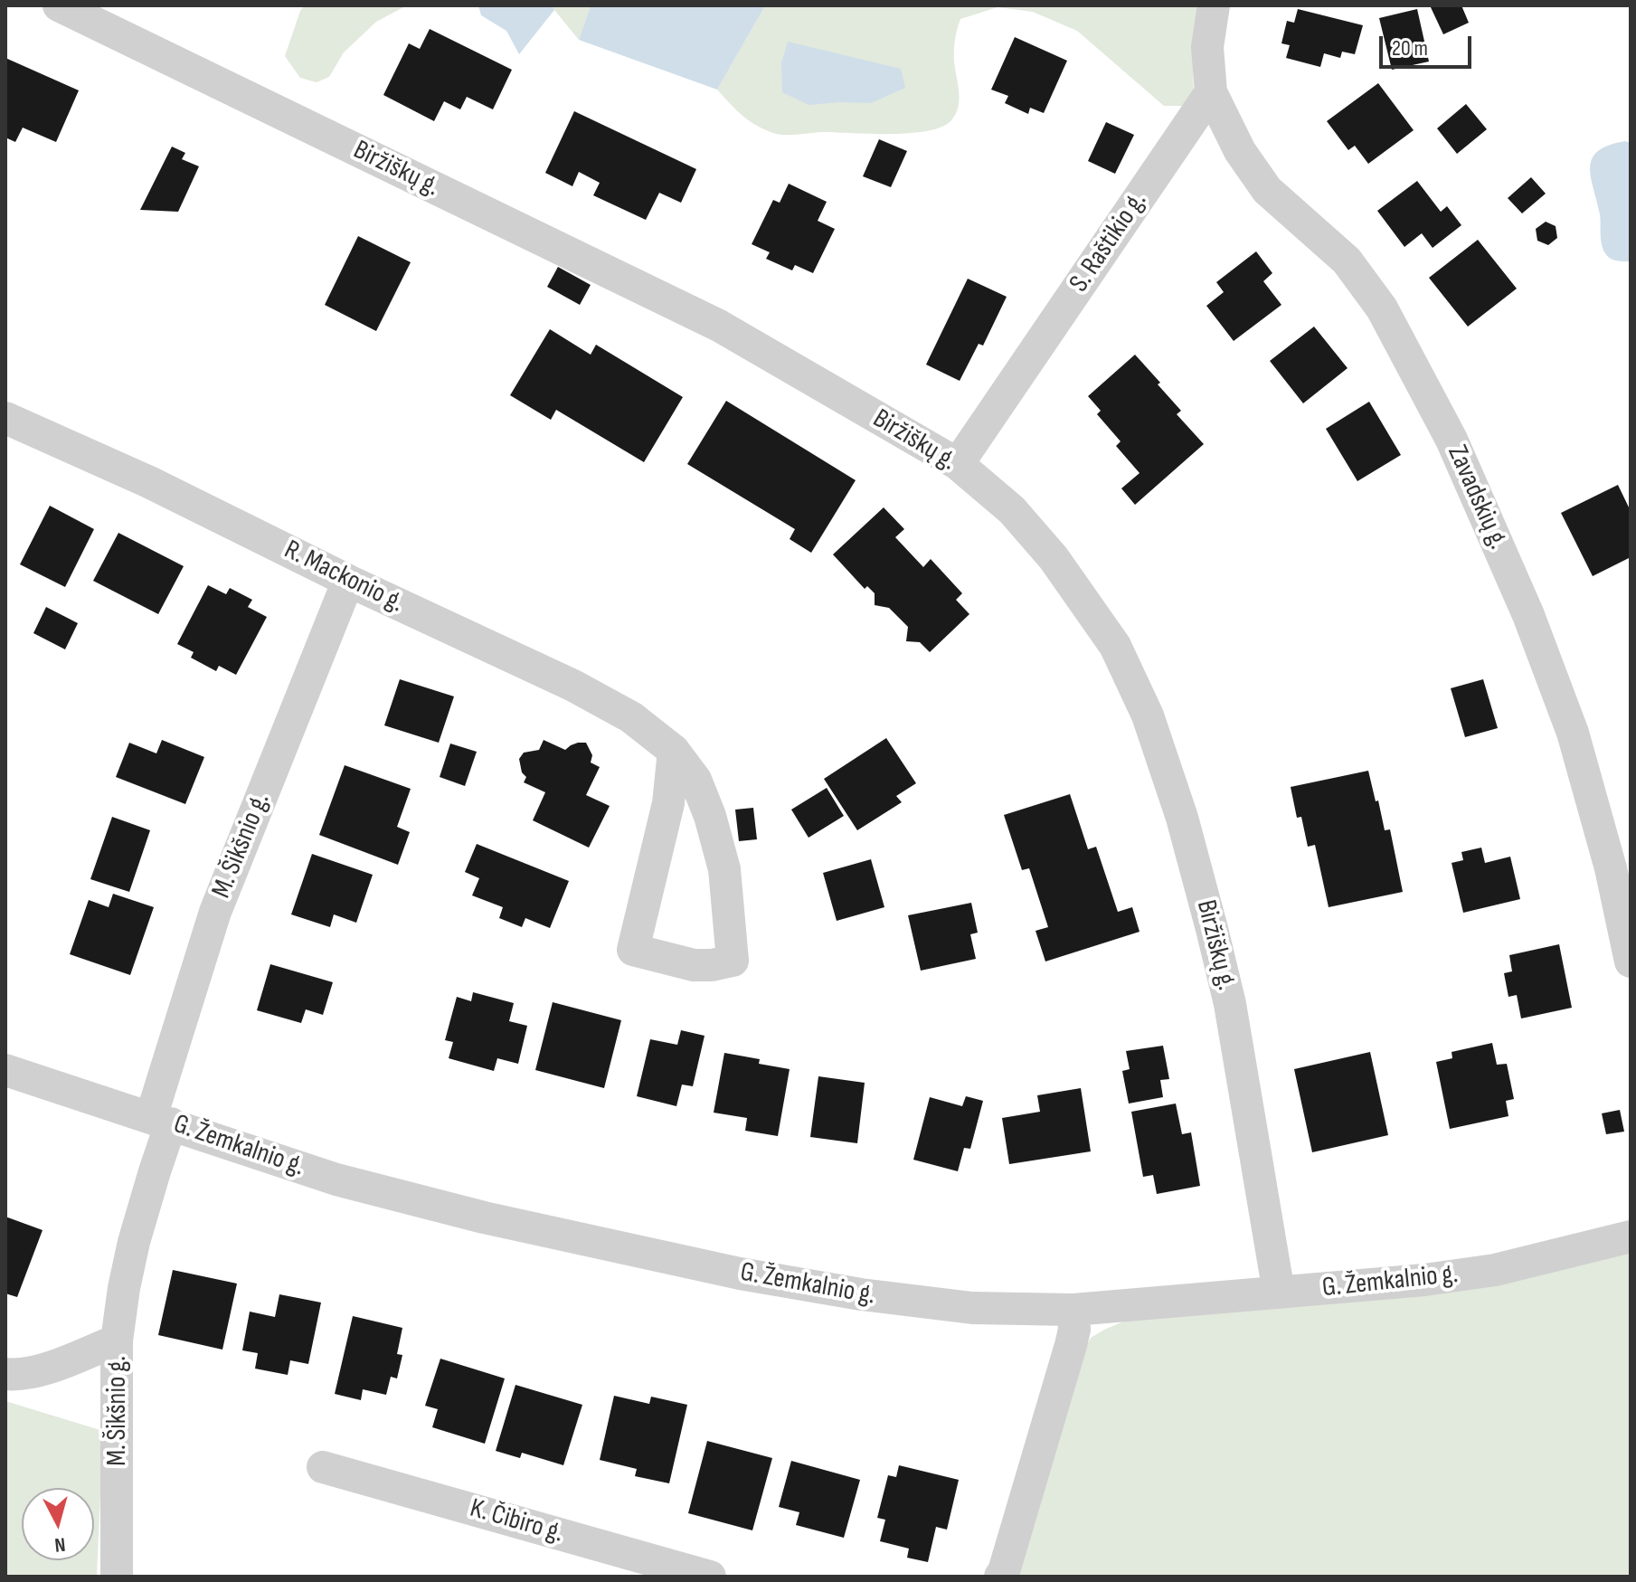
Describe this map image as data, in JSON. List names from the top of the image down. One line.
{"streets":{"street":["Biržiškų g.","S. Raštikio g.","Zavadskių g.","R. Mackonio g.","M. Šikšnio g.","G. Žemkalnio g.","K. Čibiro g."]},"crossings":[["Biržiškų g.","S. Raštikio g."],["Biržiškų g.","G. Žemkalnio g."],["S. Raštikio g.","Zavadskių g."],["R. Mackonio g.","M. Šikšnio g."],["M. Šikšnio g.","G. Žemkalnio g."]],"scale_bar":"20 m","north":"bottom"}
